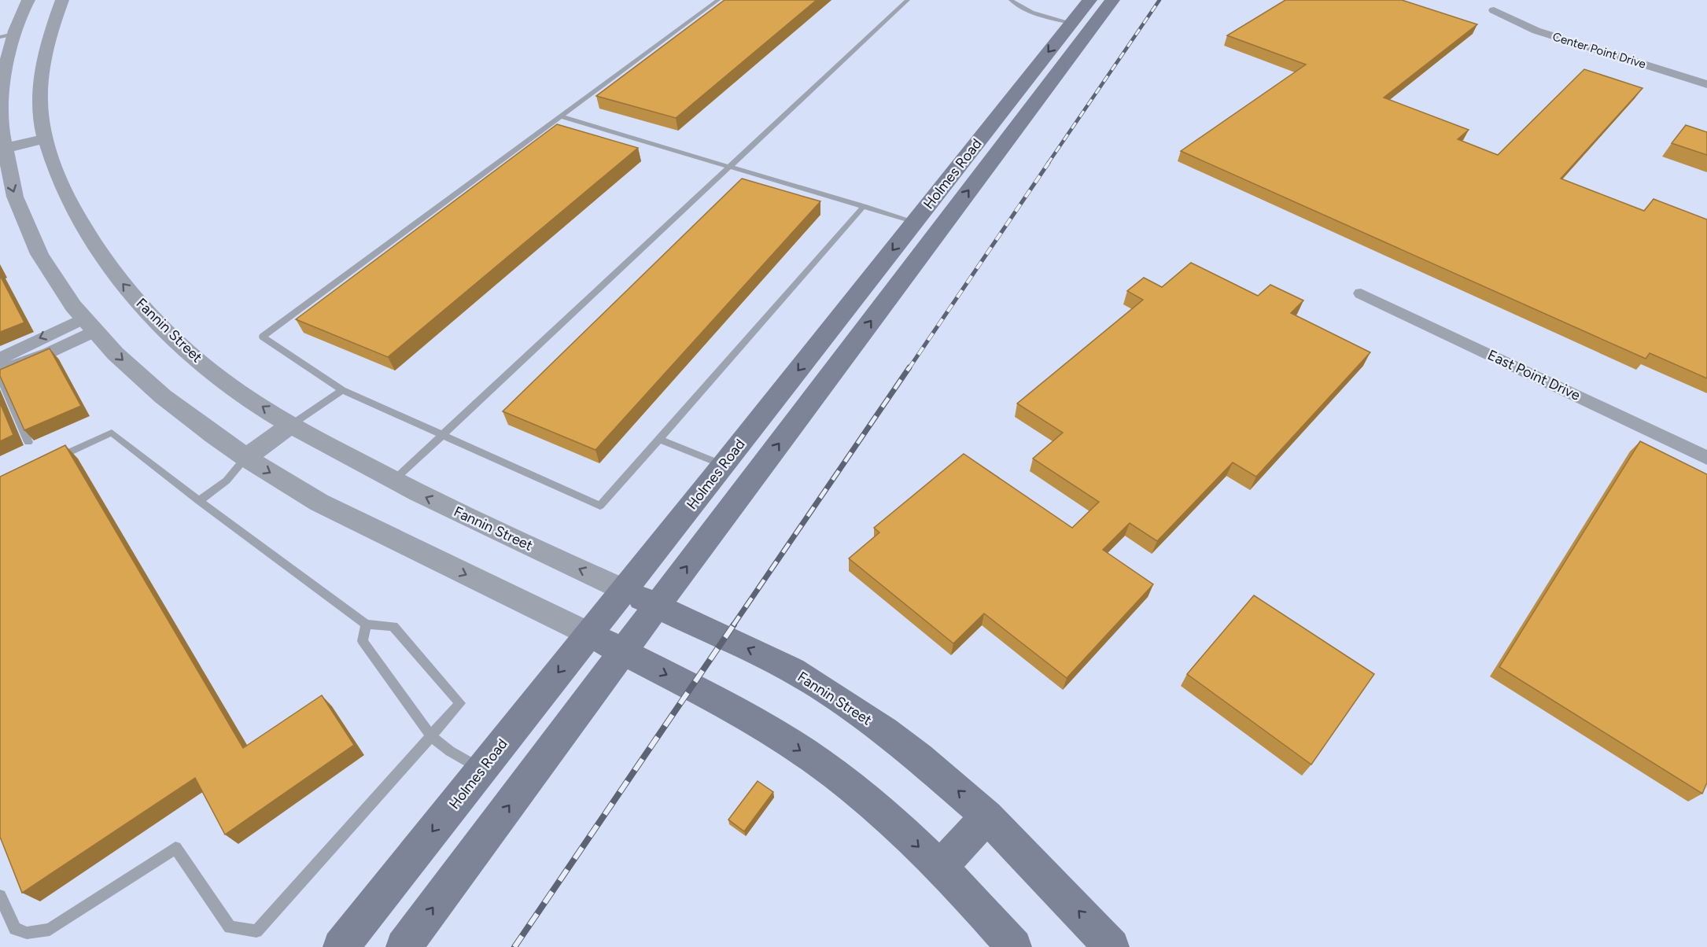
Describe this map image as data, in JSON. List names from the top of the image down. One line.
{"streets":{"main road":["Holmes Road","Fannin Street"],"street":["Center Point Drive","East Point Drive"]},"crossings":[["Holmes Road","Fannin Street"]]}
